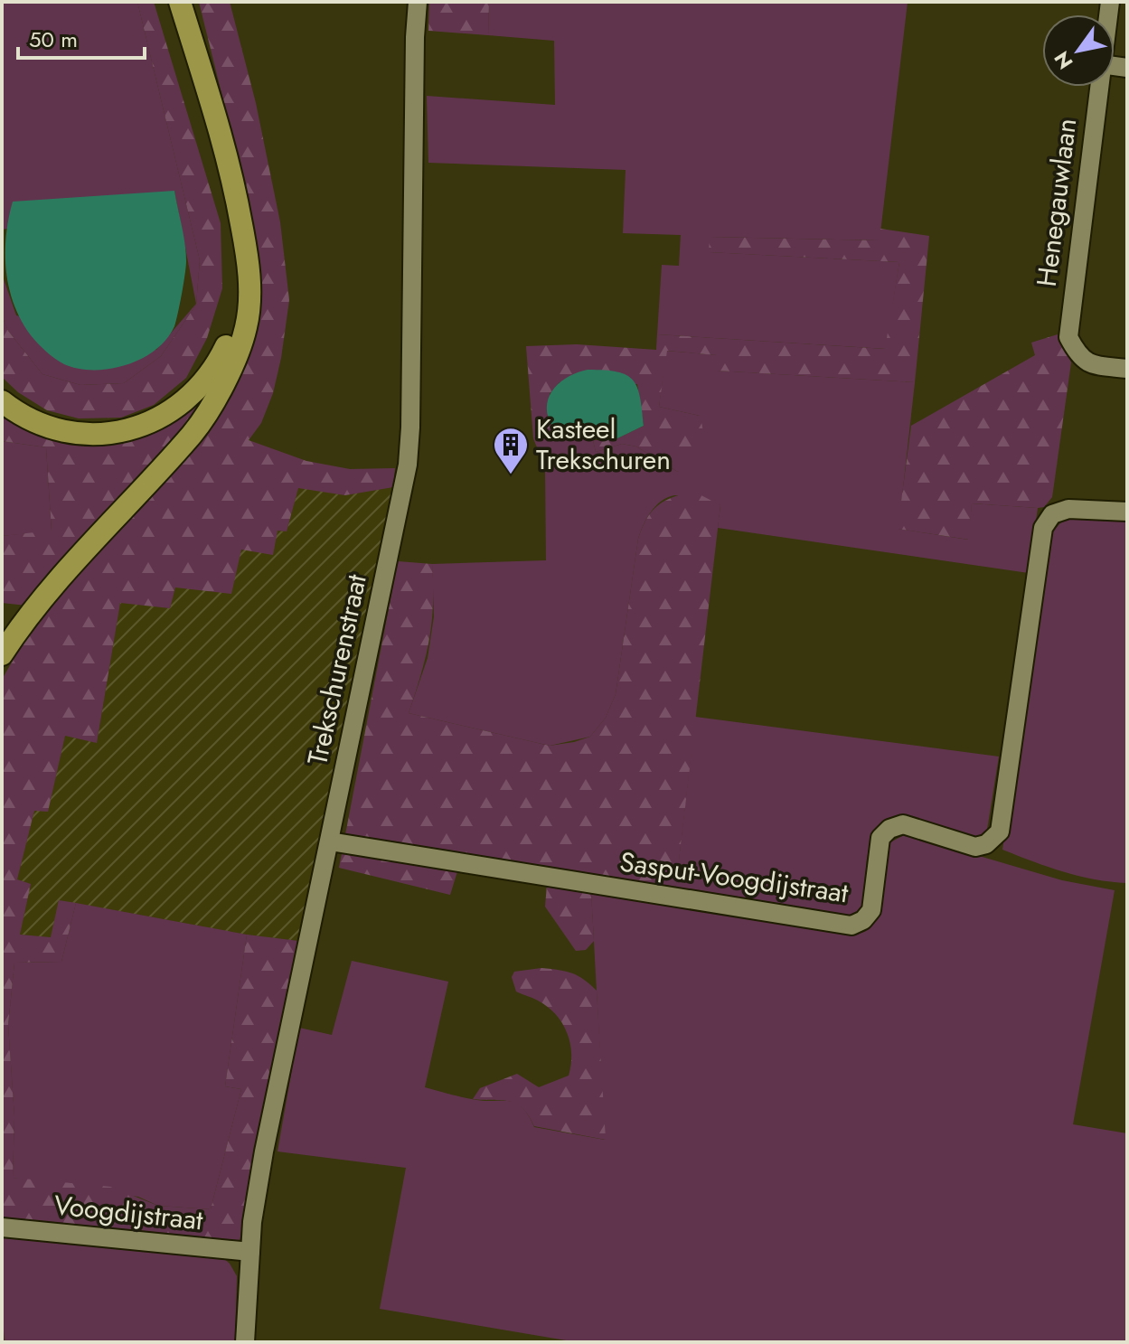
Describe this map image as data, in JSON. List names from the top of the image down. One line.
{"streets":{"street":["Henegauwlaan","Trekschurenstraat","Sasput-Voogdijstraat","Voogdijstraat"]},"crossings":[["Trekschurenstraat","Sasput-Voogdijstraat"],["Trekschurenstraat","Voogdijstraat"]],"places":{"building":["Kasteel Trekschuren"]},"scale_bar":"50 m","north":"bottom left"}
